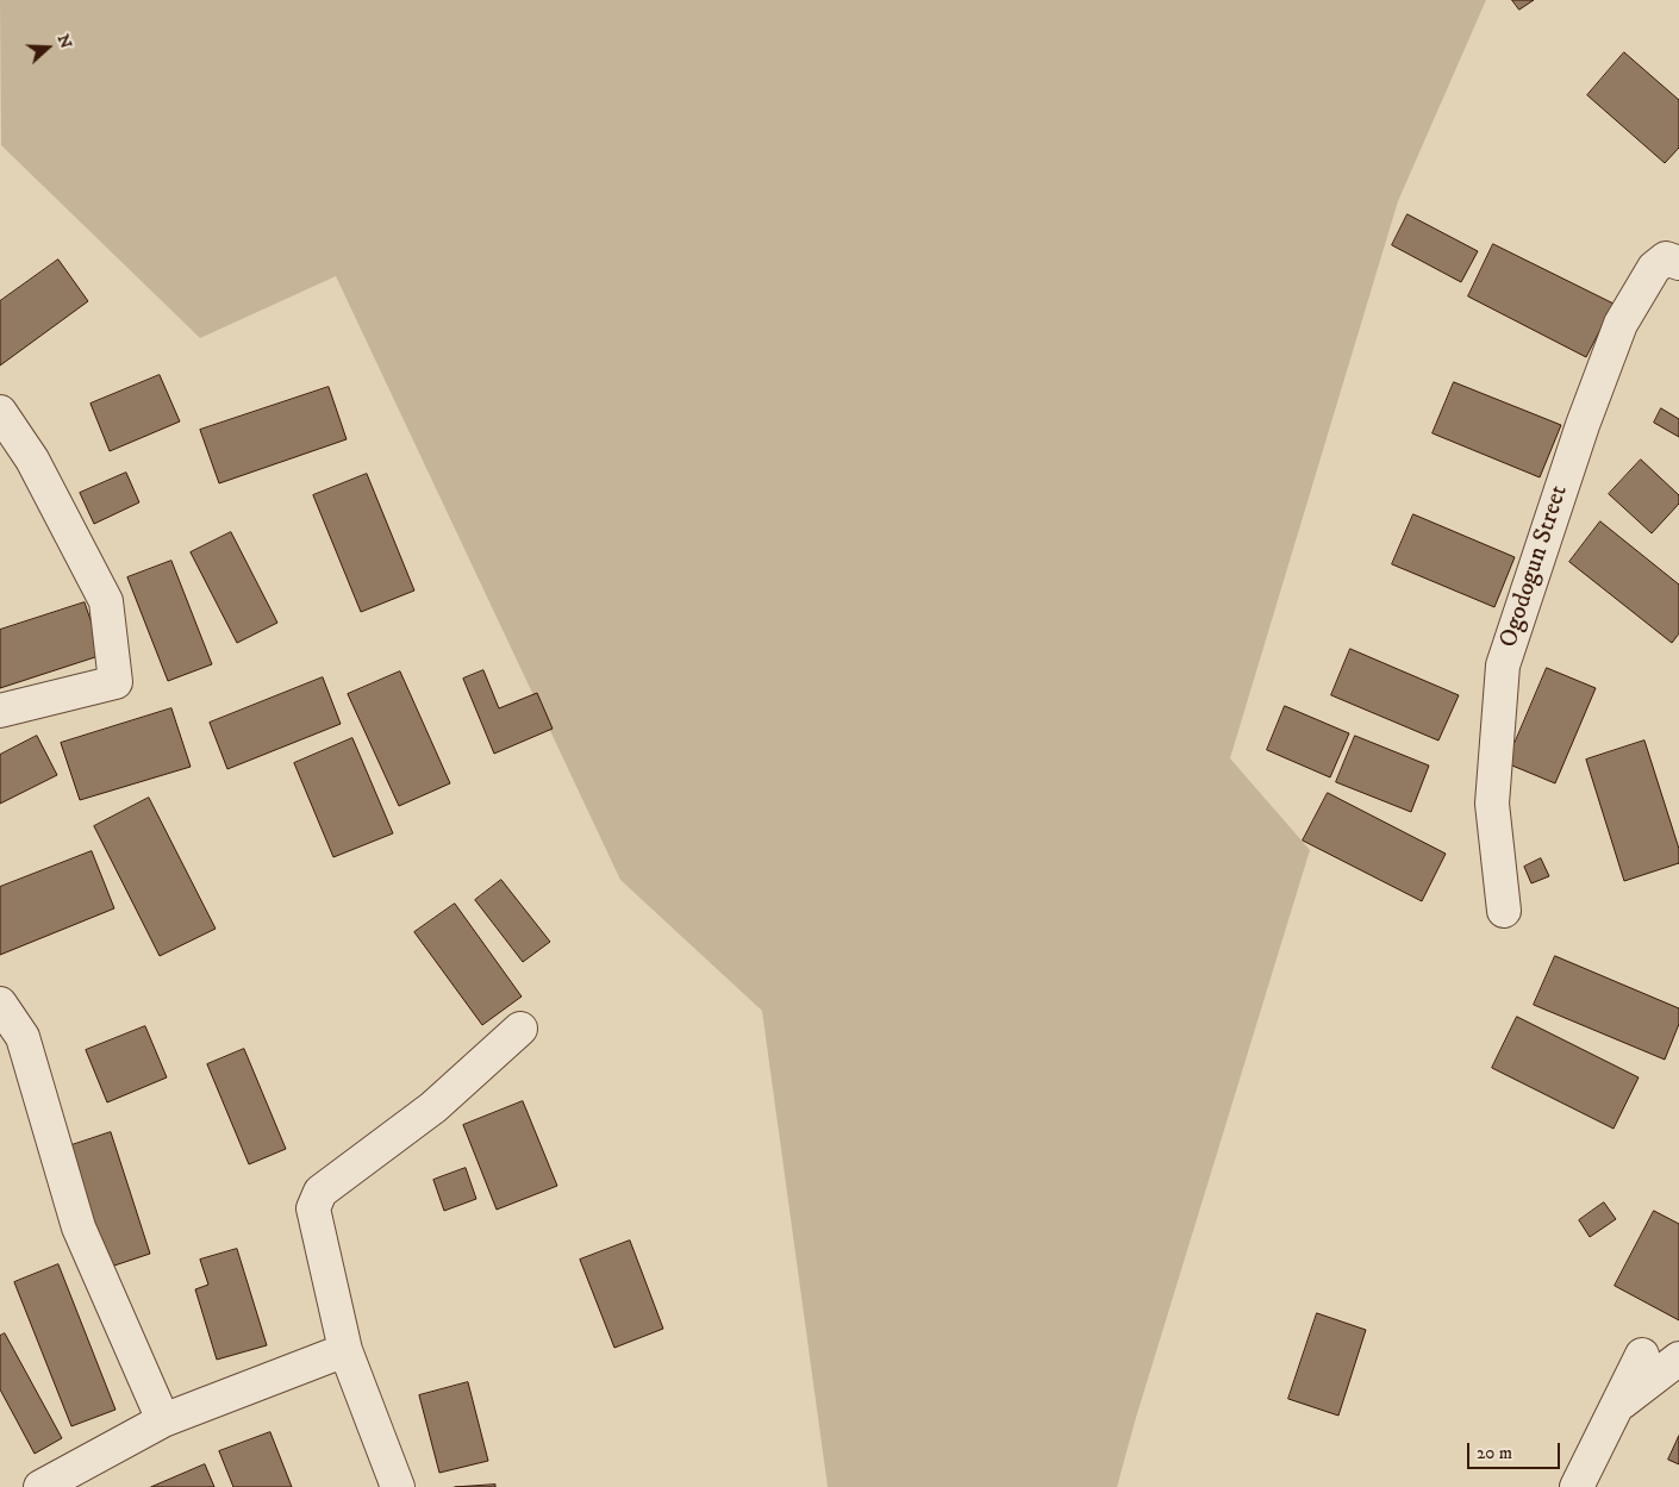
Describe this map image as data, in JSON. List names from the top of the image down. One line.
{"streets":{"street":["Ogodogun Street"]},"scale_bar":"20 m","north":"right"}
